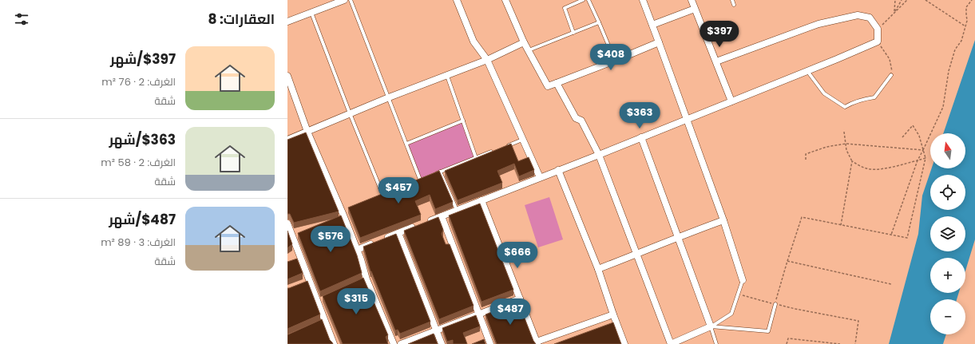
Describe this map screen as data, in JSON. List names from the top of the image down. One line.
{"north":"top","page":{"heading":"العقارات: 8","price":["$397","$408","$363","$457","$576","$666","$315","$487"],"list":[{"name":"$397/شهر","note":"الغرف: 2 · 76 m² · شقة"},{"name":"$363/شهر","note":"الغرف: 2 · 58 m² · شقة"},{"name":"$487/شهر","note":"الغرف: 3 · 89 m² · شقة"}],"map_buttons":["+","−"]}}
